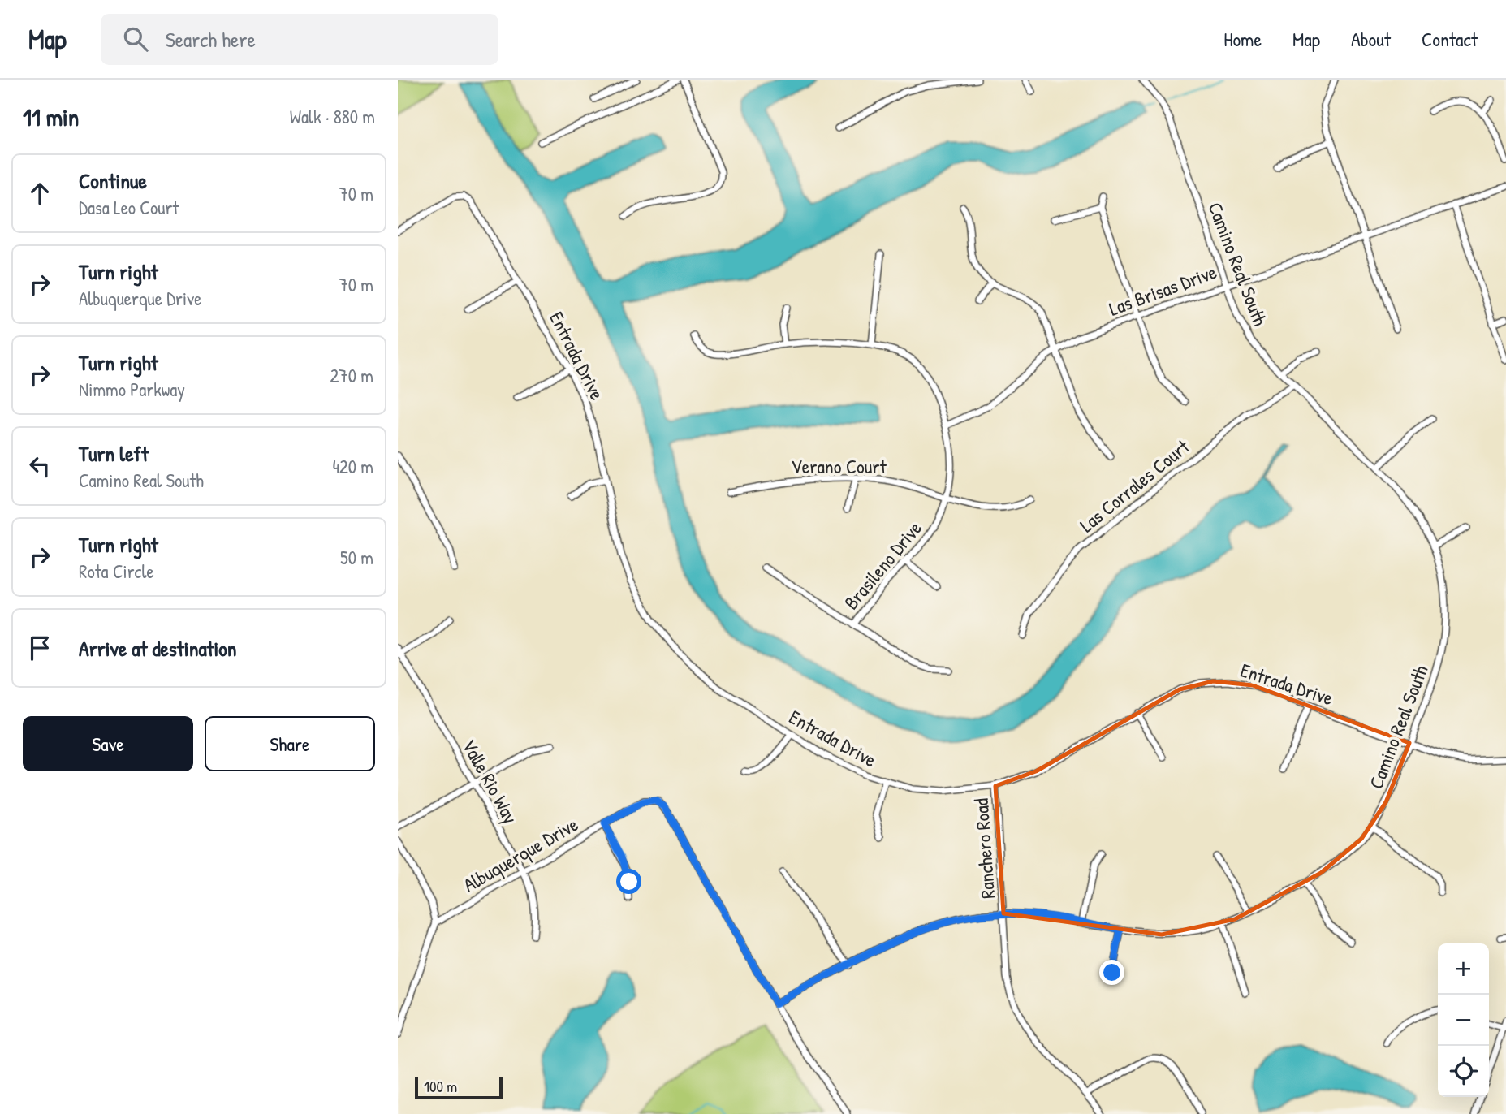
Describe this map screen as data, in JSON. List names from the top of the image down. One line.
{"streets":{"street":["Camino Real South","Las Brisas Drive","Entrada Drive","Verano Court","Las Corrales Court","Brasileno Drive","Valle Rio Way","Ranchero Road","Albuquerque Drive"]},"crossings":[["Camino Real South","Las Brisas Drive"],["Camino Real South","Entrada Drive"],["Camino Real South","Las Corrales Court"],["Camino Real South","Ranchero Road"],["Camino Real South","Albuquerque Drive"],["Las Brisas Drive","Brasileno Drive"],["Entrada Drive","Ranchero Road"],["Verano Court","Brasileno Drive"],["Valle Rio Way","Albuquerque Drive"]],"scale_bar":"100 m","page":{"header":"Map","search":"Search here","nav":["Home","Map","About","Contact"],"heading":["11 min","Walk · 880 m"],"list":[["Continue","Dasa Leo Court","70 m"],["Turn right","Albuquerque Drive","70 m"],["Turn right","Nimmo Parkway","270 m"],["Turn left","Camino Real South","420 m"],["Turn right","Rota Circle","50 m"],"Arrive at destination"],"buttons":["Save","Share"],"map_buttons":["+","−"],"scale":"100 m"}}
